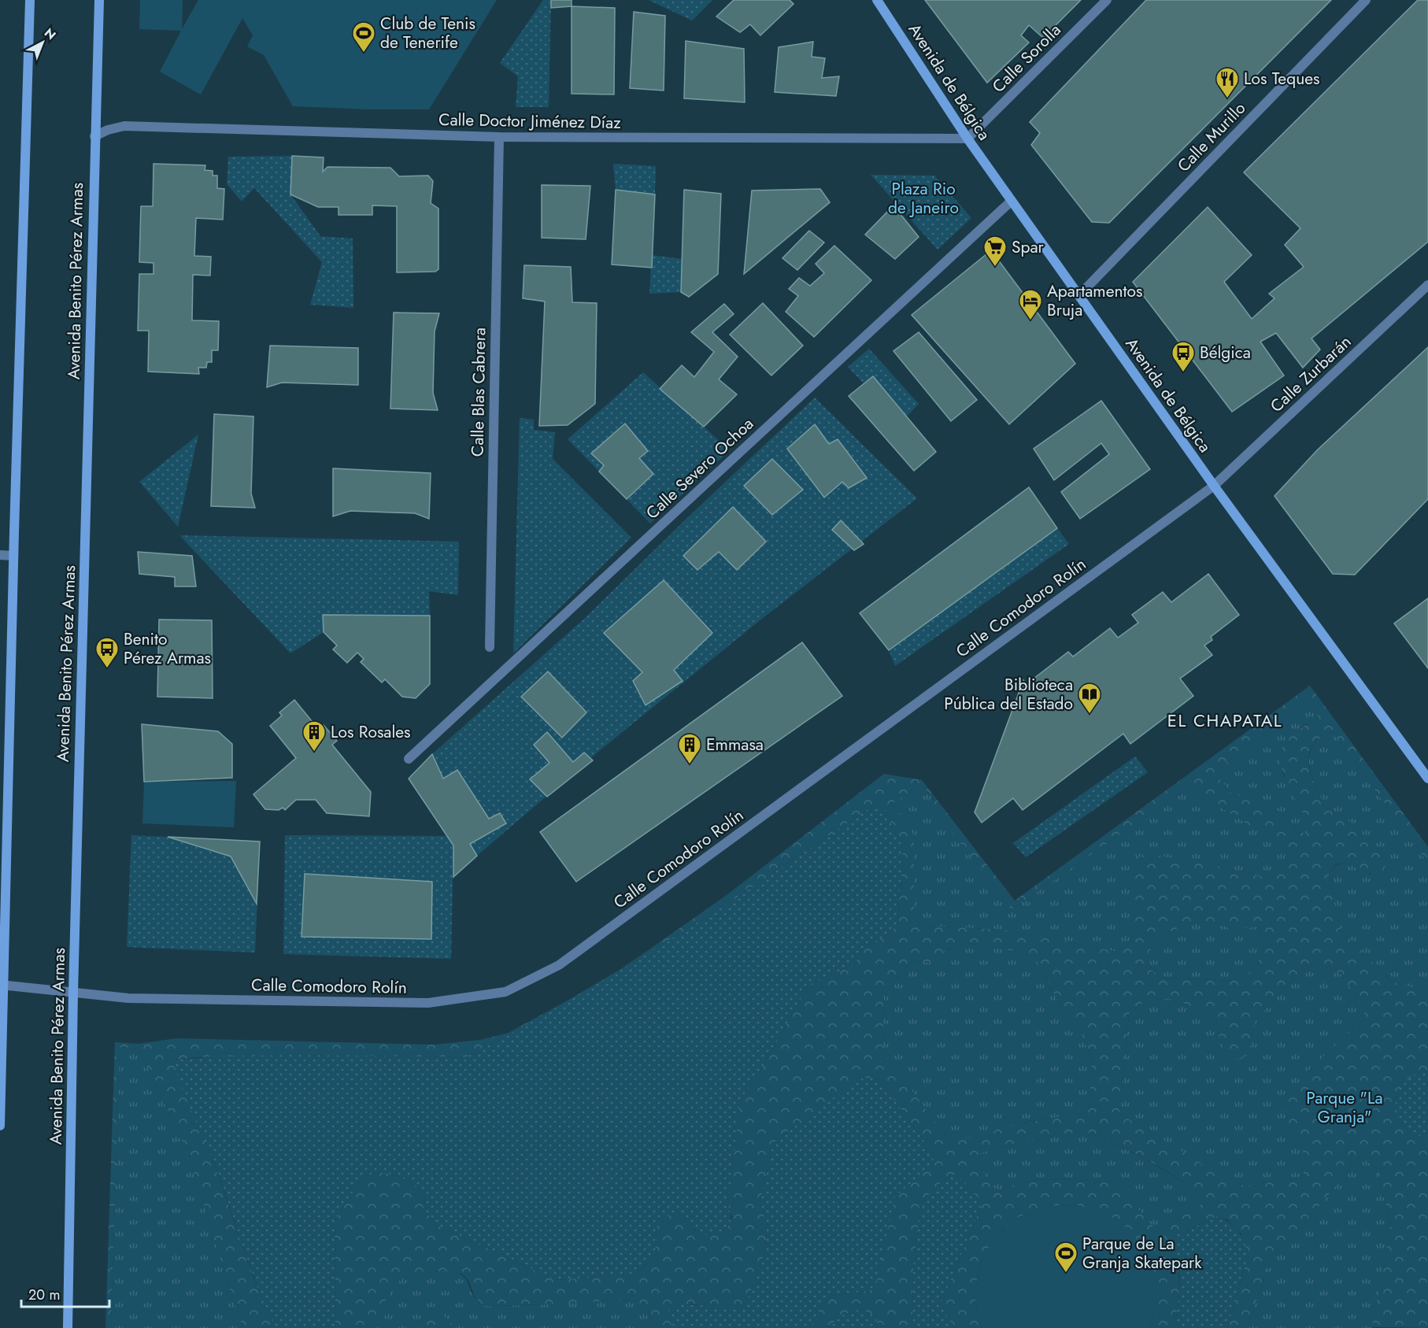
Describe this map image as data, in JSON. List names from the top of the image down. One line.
{"streets":{"street":["Calle Sorolla","Avenida de Bélgica","Calle Doctor Jiménez Díaz","Calle Murillo","Avenida Benito Pérez Armas","Calle Zurbarán","Calle Blas Cabrera","Calle Severo Ochoa","Calle Comodoro Rolín"]},"crossings":[["Calle Sorolla","Avenida de Bélgica"],["Calle Sorolla","Calle Doctor Jiménez Díaz"],["Avenida de Bélgica","Calle Doctor Jiménez Díaz"],["Avenida de Bélgica","Calle Murillo"],["Avenida de Bélgica","Calle Zurbarán"],["Avenida de Bélgica","Calle Severo Ochoa"],["Avenida de Bélgica","Calle Comodoro Rolín"],["Calle Doctor Jiménez Díaz","Avenida Benito Pérez Armas"],["Calle Doctor Jiménez Díaz","Calle Blas Cabrera"],["Avenida Benito Pérez Armas","Calle Comodoro Rolín"],["Calle Zurbarán","Calle Comodoro Rolín"]],"districts":["EL CHAPATAL"],"parks":["Plaza Rio de Janeiro","Parque \"La Granja\""],"places":{"sports":["Club de Tenis de Tenerife","Parque de La Granja Skatepark"],"restaurant":["Los Teques"],"supermarket":["Spar"],"hotel":["Apartamentos Bruja"],"bus stop":["Bélgica","Benito Pérez Armas"],"library":["Biblioteca Pública del Estado"],"building":["Los Rosales","Emmasa"]},"scale_bar":"20 m","north":"top right"}
